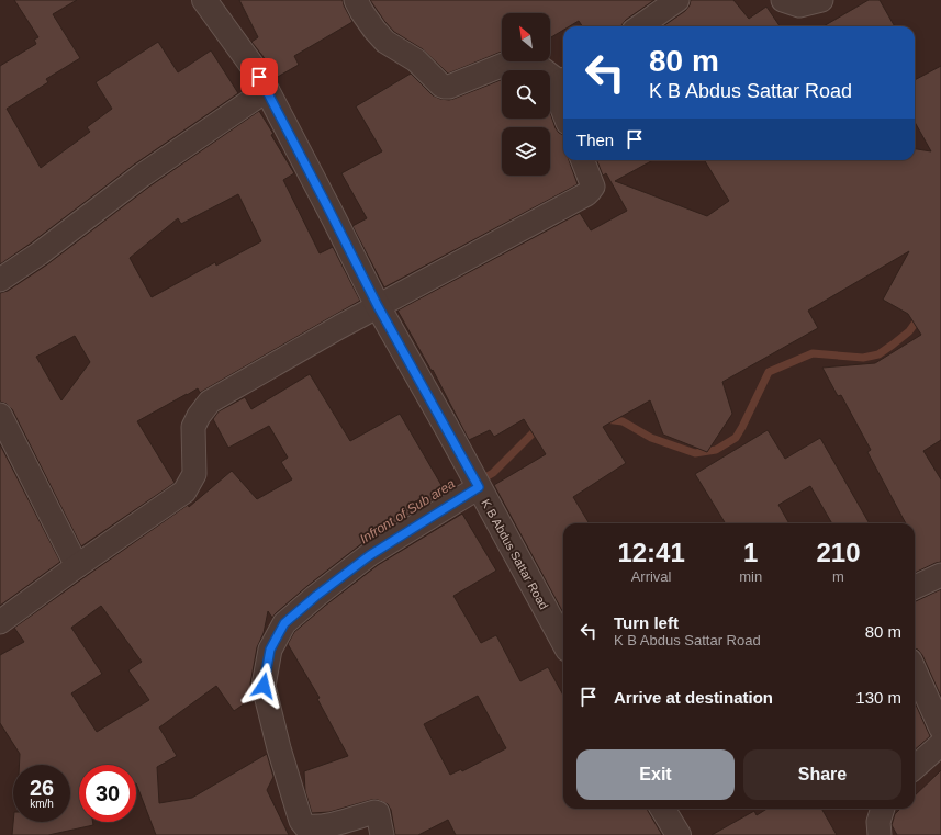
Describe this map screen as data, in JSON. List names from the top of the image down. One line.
{"streets":{"street":["K B Abdus Sattar Road"]},"water":["Infront of Sub area"],"north":"top left","page":{"turn":["80 m","K B Abdus Sattar Road"],"then":"Then","eta":["12:41","Arrival","1","min","210","m"],"list":[{"name":"Turn left","note":"K B Abdus Sattar Road","value":"80 m"},{"name":"Arrive at destination","value":"130 m"}],"buttons":["Exit","Share"],"speed":"26 km/h","limit":"30"}}
